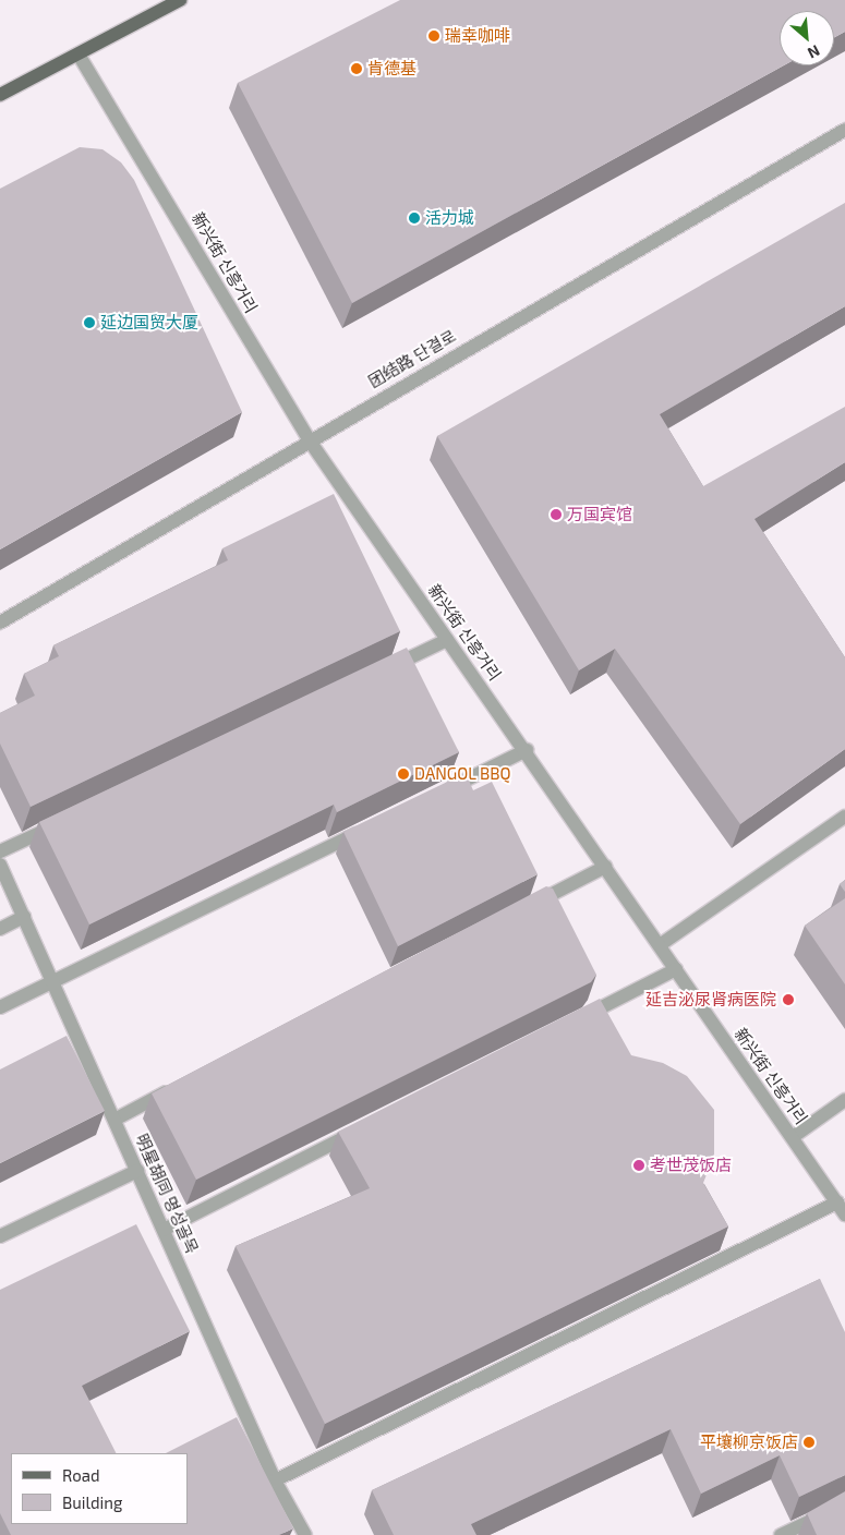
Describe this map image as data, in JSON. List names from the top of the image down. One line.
{"streets":{"street":["新兴街 신흥거리","团结路 단결로","明星胡同 명성골목"]},"crossings":[["新兴街 신흥거리","团结路 단결로"]],"places":["瑞幸咖啡","肯德基","活力城","延边国贸大厦","万国宾馆","DANGOL BBQ","延吉泌尿肾病医院","考世茂饭店","平壤柳京饭店"],"legend":["Road","Building"],"north":"bottom right"}
